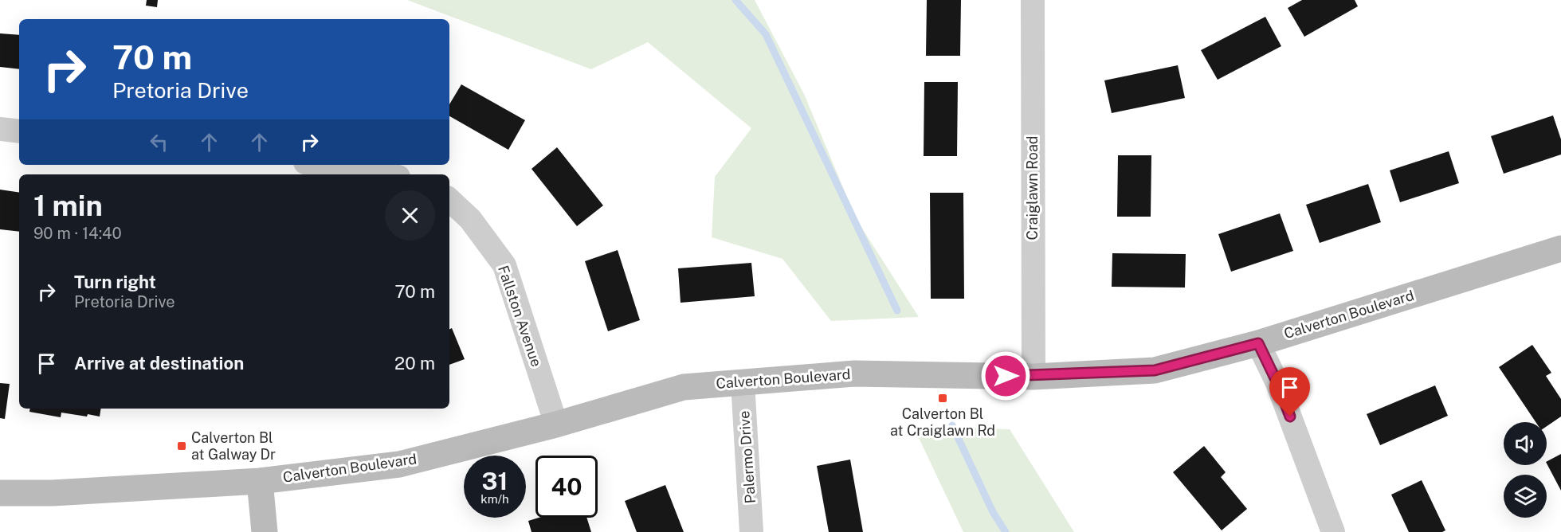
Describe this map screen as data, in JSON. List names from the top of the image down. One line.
{"streets":{"street":["Craiglawn Road","Calverton Boulevard","Fallston Avenue","Palermo Drive"]},"crossings":[["Craiglawn Road","Calverton Boulevard"],["Calverton Boulevard","Fallston Avenue"],["Calverton Boulevard","Palermo Drive"]],"places":{"transit":["Calverton Bl at Craiglawn Rd","Calverton Bl at Galway Dr"]},"page":{"turn":["70 m","Pretoria Drive"],"heading":["1 min","90 m · 14:40"],"list":[{"name":"Turn right","note":"Pretoria Drive","value":"70 m"},{"name":"Arrive at destination","value":"20 m"}],"speed":"31 km/h","limit":"40"}}
